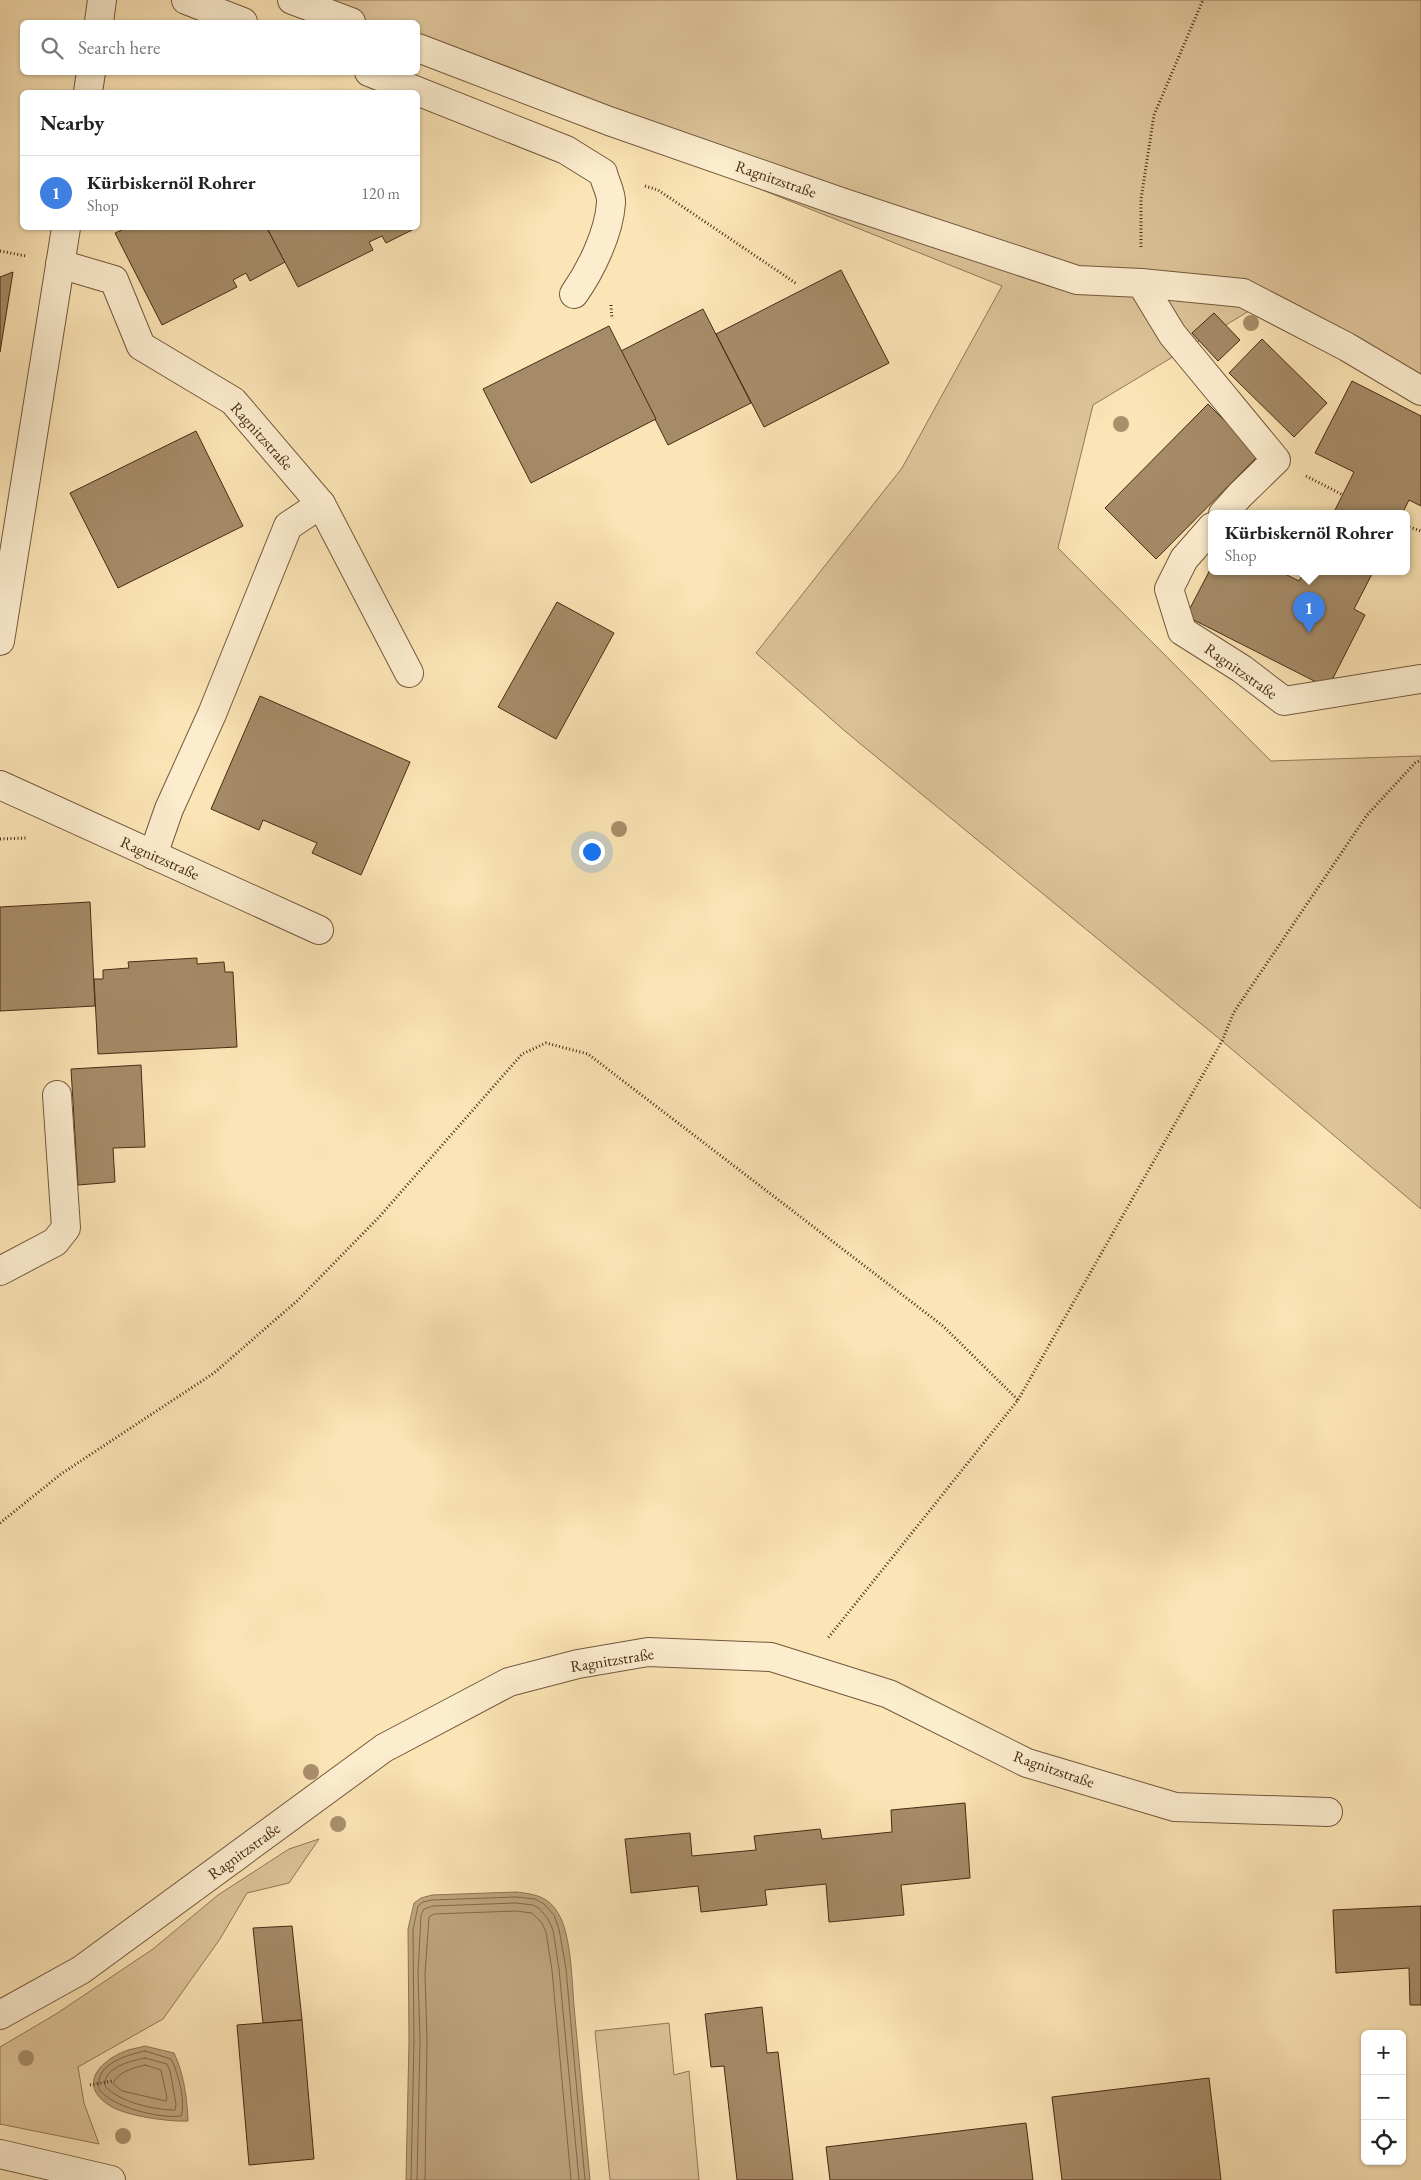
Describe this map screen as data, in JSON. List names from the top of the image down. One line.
{"streets":{"street":["Ragnitzstraße"]},"page":{"search":"Search here","heading":"Nearby","list":[{"mark":"1","name":"Kürbiskernöl Rohrer","note":"Shop","value":"120 m"}],"popup":["Kürbiskernöl Rohrer","Shop"],"pins":"1","map_buttons":["+","−"]}}
